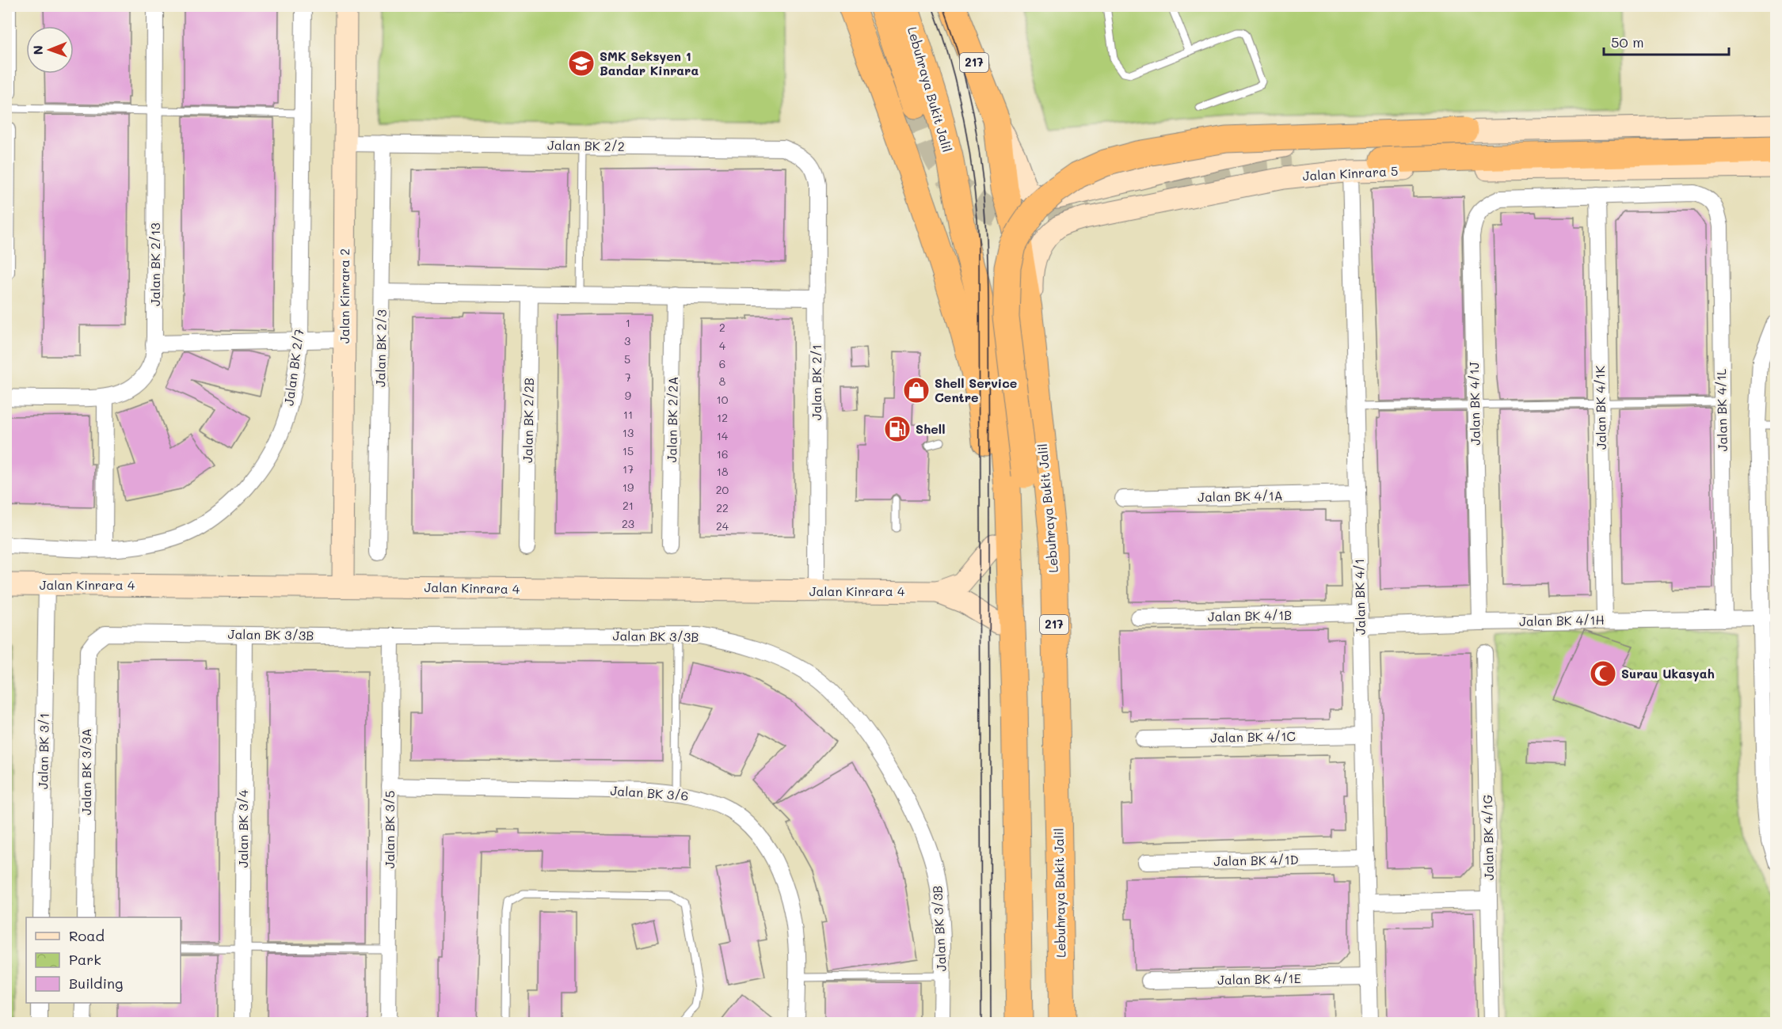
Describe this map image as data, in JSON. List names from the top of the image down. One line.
{"streets":{"highway":["217","Lebuhraya Bukit Jalil"],"main road":["Jalan Kinrara 5","Jalan Kinrara 2","Jalan Kinrara 4"],"street":["Jalan BK 2/2","Jalan BK 2/13","Jalan BK 2/3","Jalan BK 2/7","Jalan BK 2/1","Jalan BK 4/1J","Jalan BK 4/1K","Jalan BK 4/1L","Jalan BK 2/2A","Jalan BK 2/2B","Jalan BK 4/1A","Jalan BK 4/1","Jalan BK 4/1B","Jalan BK 4/1H","Jalan BK 3/3B","Jalan BK 4/1C","Jalan BK 3/1","Jalan BK 3/3A","Jalan BK 3/6","Jalan BK 3/4","Jalan BK 3/5","Jalan BK 4/1G","Jalan BK 4/1D","Jalan BK 4/1E"]},"crossings":[["Lebuhraya Bukit Jalil","Jalan Kinrara 5"],["Jalan BK 2/2","Jalan Kinrara 2"],["Jalan BK 2/2","Jalan BK 2/3"],["Jalan BK 2/2","Jalan BK 2/1"],["Jalan Kinrara 5","Jalan BK 4/1"],["Jalan Kinrara 2","Jalan Kinrara 4"],["Jalan BK 2/1","Jalan Kinrara 4"],["Jalan BK 4/1J","Jalan BK 4/1K"],["Jalan BK 4/1J","Jalan BK 4/1L"],["Jalan BK 4/1J","Jalan BK 4/1H"],["Jalan BK 4/1K","Jalan BK 4/1L"],["Jalan BK 4/1K","Jalan BK 4/1H"],["Jalan BK 4/1L","Jalan BK 4/1H"],["Jalan BK 4/1A","Jalan BK 4/1"],["Jalan Kinrara 4","Jalan BK 3/1"],["Jalan BK 4/1","Jalan BK 4/1B"],["Jalan BK 4/1","Jalan BK 4/1H"],["Jalan BK 4/1","Jalan BK 4/1C"],["Jalan BK 4/1","Jalan BK 4/1D"],["Jalan BK 4/1","Jalan BK 4/1E"],["Jalan BK 4/1B","Jalan BK 4/1H"],["Jalan BK 3/3B","Jalan BK 3/3A"],["Jalan BK 3/3B","Jalan BK 3/4"],["Jalan BK 3/3B","Jalan BK 3/5"],["Jalan BK 3/6","Jalan BK 3/5"]],"places":{"school or university":["SMK Seksyen 1 Bandar Kinrara"],"shop":["Shell Service Centre"],"fuel station":["Shell"],"mosque":["Surau Ukasyah"]},"house_numbers":["1","2","3","4","5","6","7","8","9","10","11","12","13","14","15","16","17","18","19","20","21","22","23","24"],"legend":["Road","Park","Building"],"scale_bar":"50 m","north":"left"}
